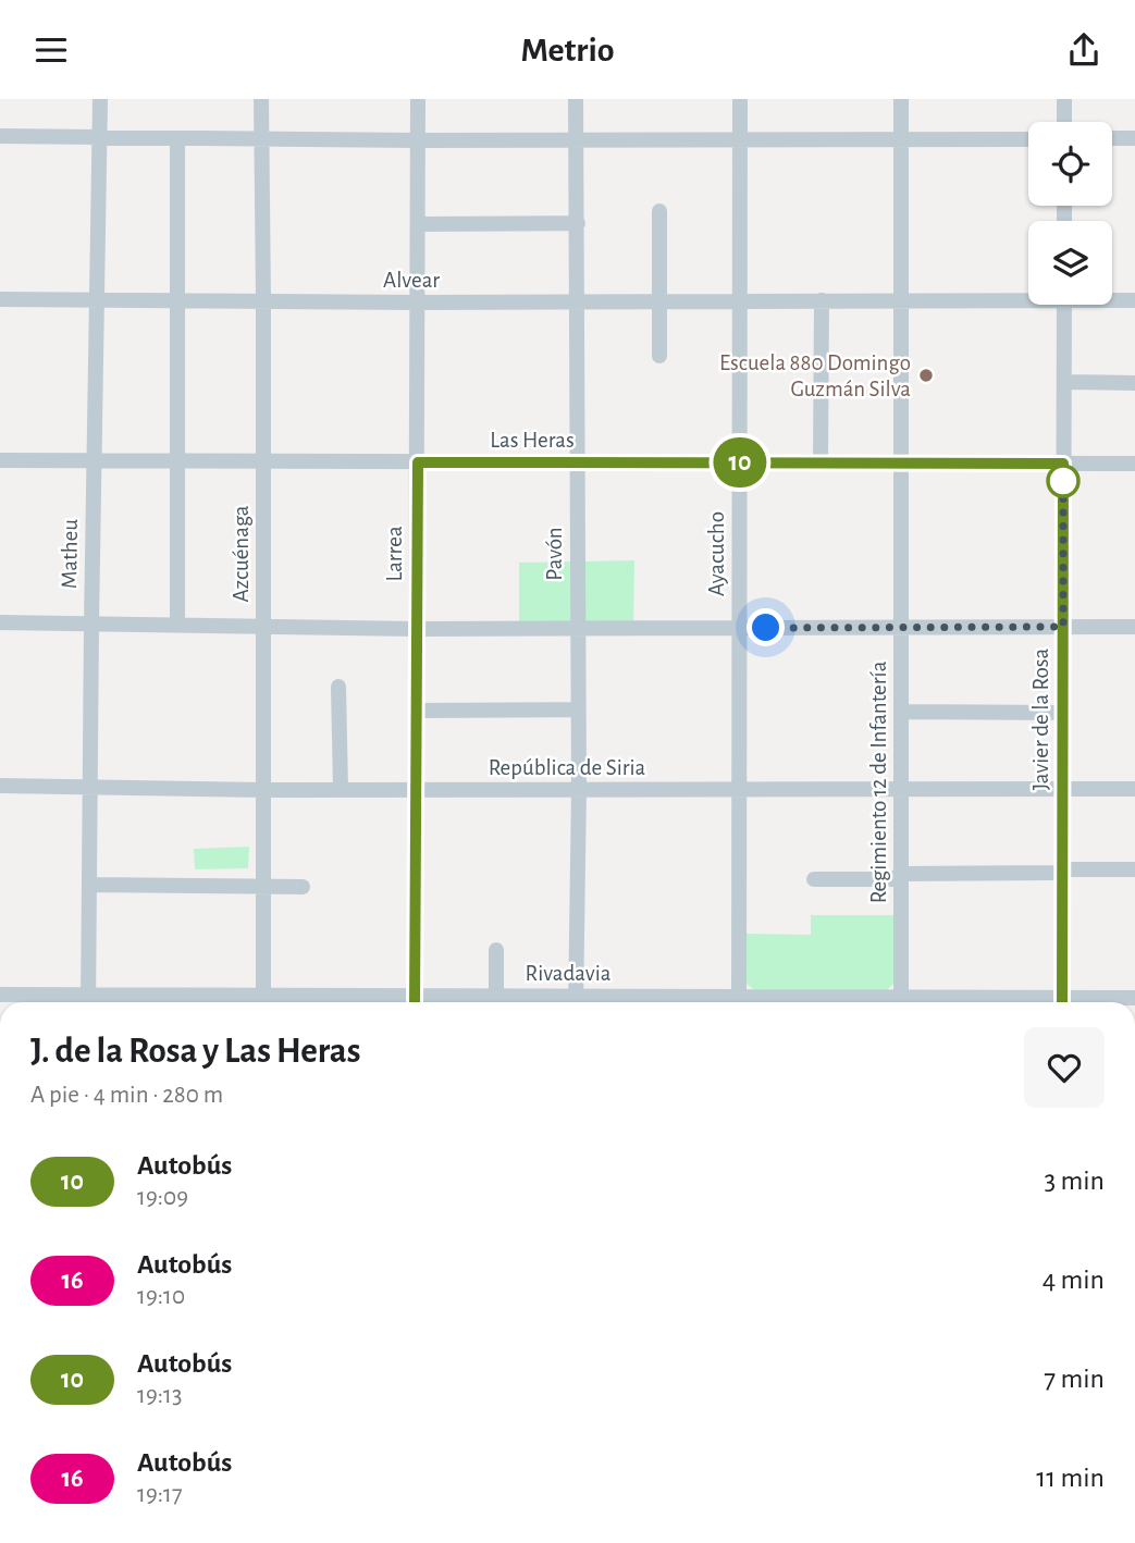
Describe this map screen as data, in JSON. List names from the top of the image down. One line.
{"streets":{"street":["Alvear","Las Heras","Matheu","Azcuénaga","Larrea","Pavón","Ayacucho","Javier de la Rosa","República de Siria","Regimiento 12 de Infantería","Rivadavia"]},"crossings":[["Alvear","Matheu"],["Alvear","Azcuénaga"],["Alvear","Larrea"],["Alvear","Pavón"],["Alvear","Ayacucho"],["Alvear","Regimiento 12 de Infantería"],["Las Heras","Matheu"],["Las Heras","Azcuénaga"],["Las Heras","Larrea"],["Las Heras","Pavón"],["Las Heras","Ayacucho"],["Las Heras","Javier de la Rosa"],["Las Heras","Regimiento 12 de Infantería"],["Matheu","República de Siria"],["Matheu","Rivadavia"],["Azcuénaga","República de Siria"],["Larrea","República de Siria"],["Larrea","Rivadavia"],["Pavón","República de Siria"],["Pavón","Rivadavia"],["Ayacucho","República de Siria"],["Javier de la Rosa","República de Siria"],["República de Siria","Regimiento 12 de Infantería"]],"places":["Escuela 880 Domingo Guzmán Silva"],"lines":["bus line 10"],"page":{"header":"Metrio","on_map":"10","heading":["J. de la Rosa y Las Heras","A pie · 4 min · 280 m"],"list":[{"mark":"10","name":"Autobús","note":"19:09","value":"3 min"},{"mark":"16","name":"Autobús","note":"19:10","value":"4 min"},{"mark":"10","name":"Autobús","note":"19:13","value":"7 min"},{"mark":"16","name":"Autobús","note":"19:17","value":"11 min"}]}}
